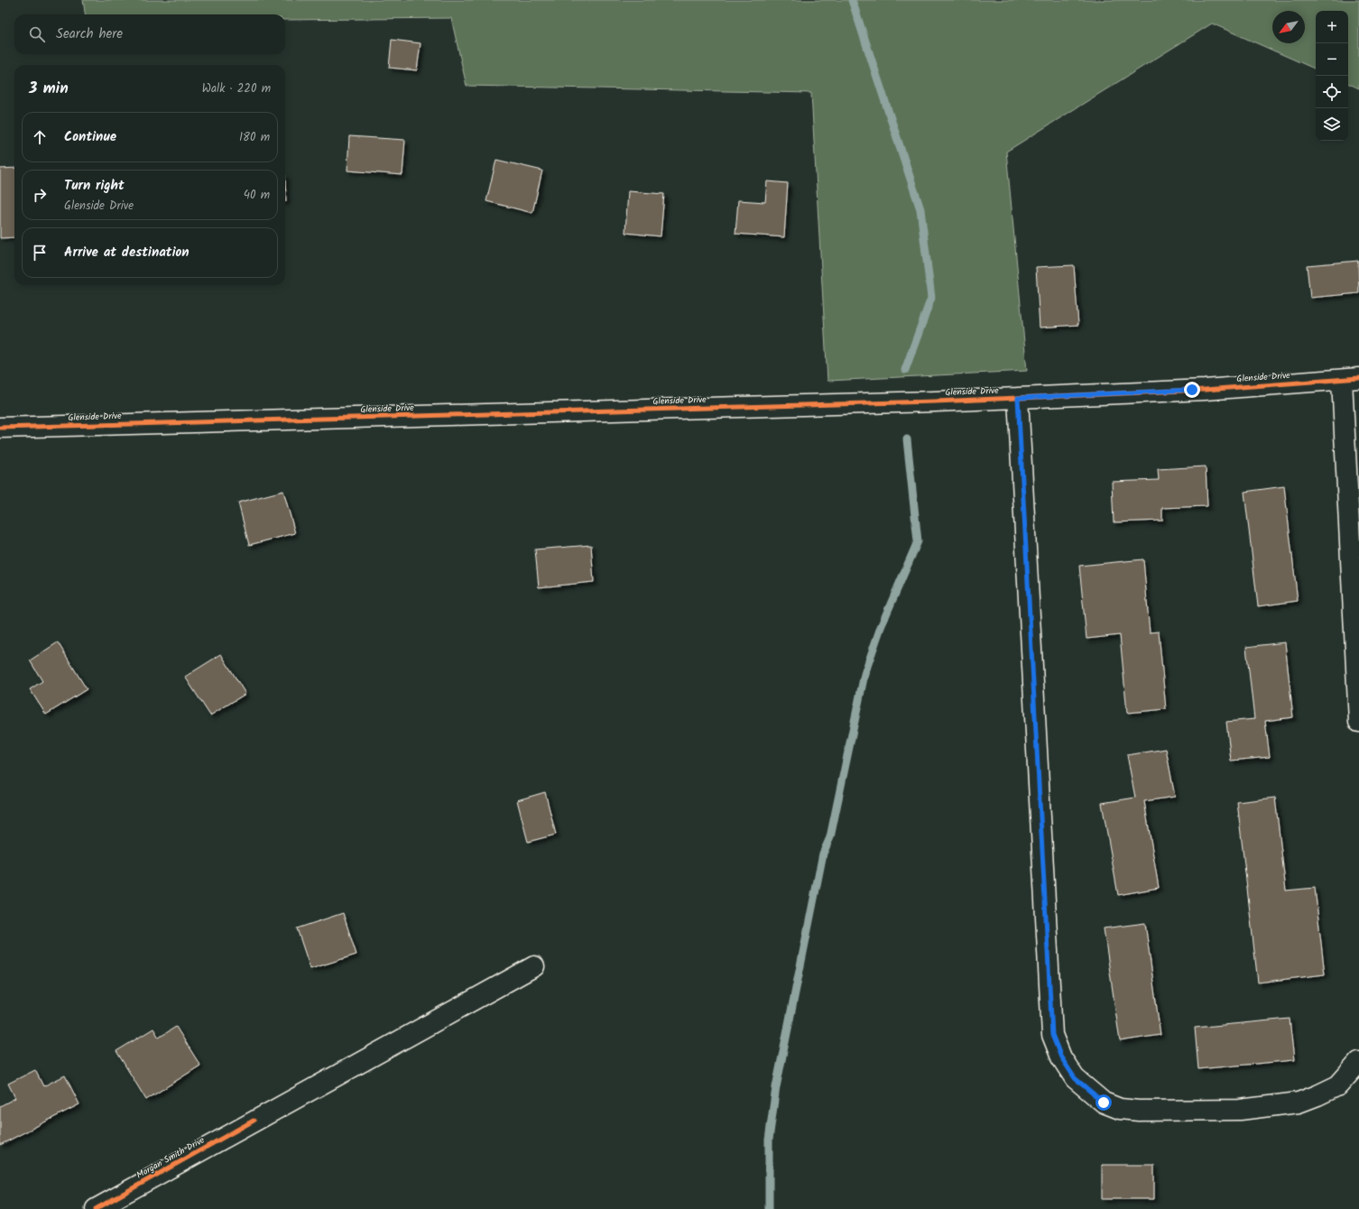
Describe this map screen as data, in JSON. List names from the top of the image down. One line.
{"streets":{"street":["Glenside Drive","Morgan Smith Drive"]},"north":"bottom left","page":{"map_buttons":["+","−"],"search":"Search here","heading":["3 min","Walk · 220 m"],"list":[["Continue","180 m"],["Turn right","Glenside Drive","40 m"],"Arrive at destination"]}}
